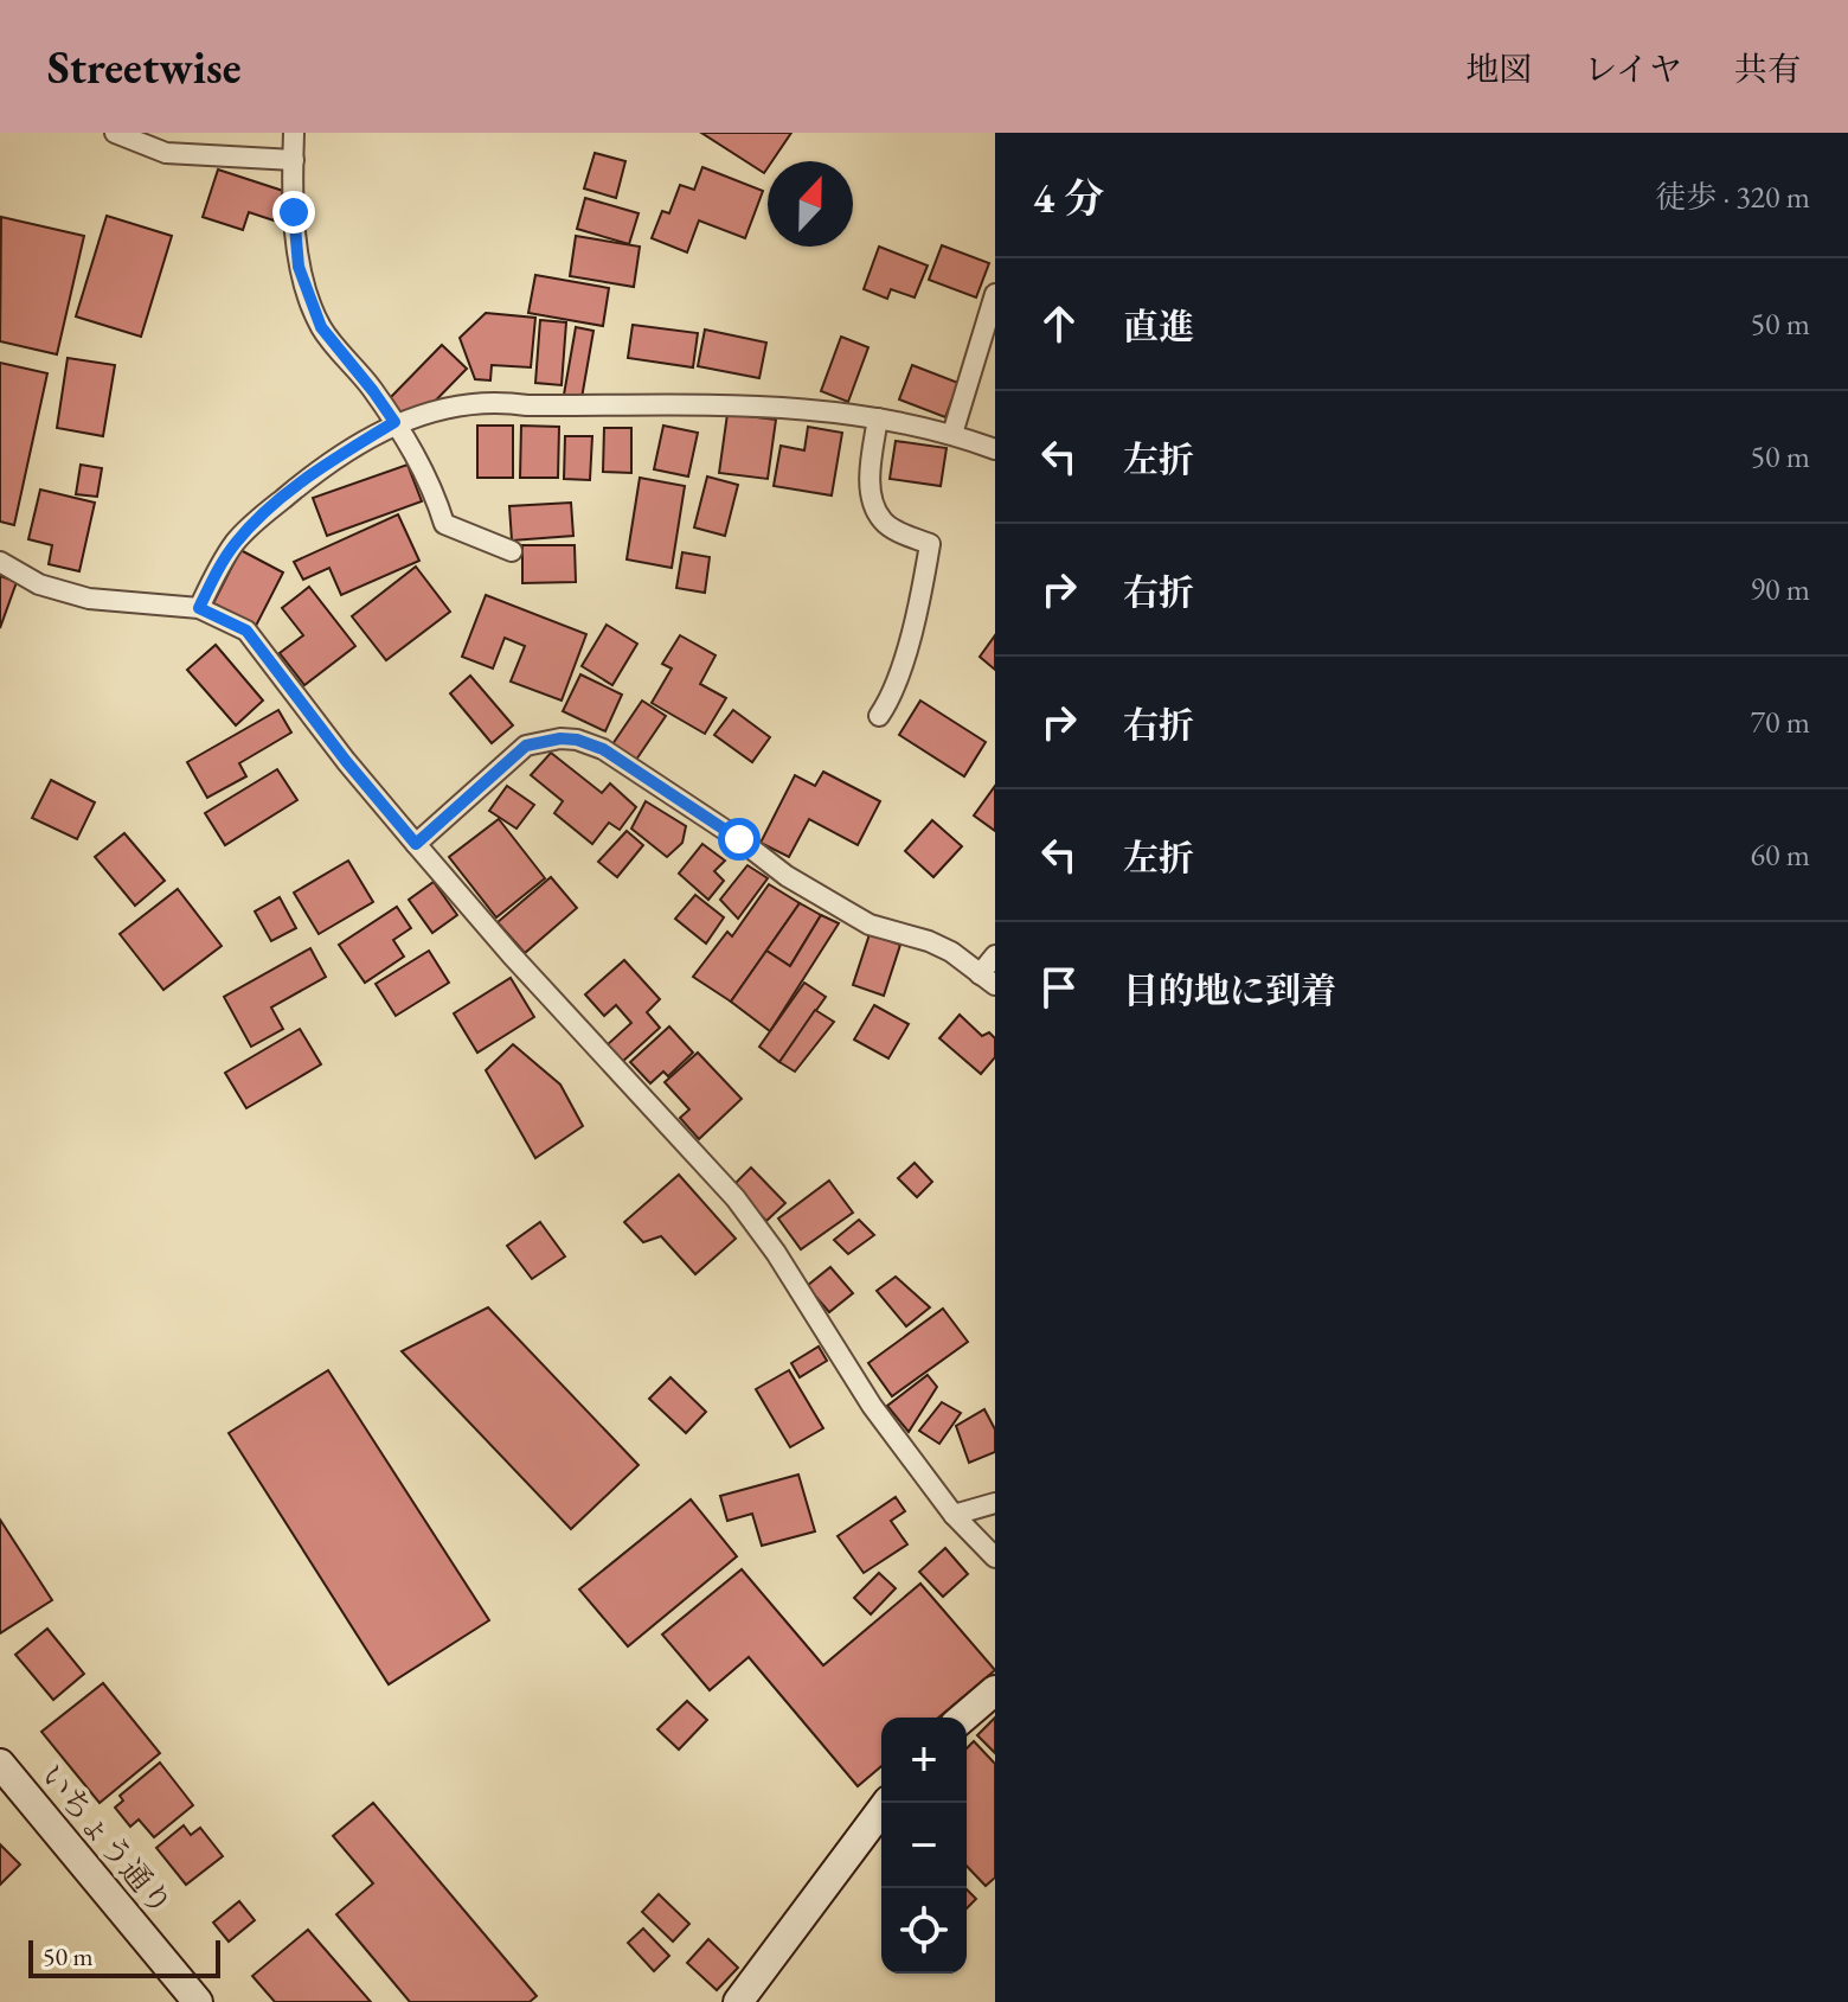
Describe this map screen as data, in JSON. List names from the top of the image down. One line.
{"streets":{"main road":["いちょう通り"]},"scale_bar":"50 m","north":"top","page":{"header":"Streetwise","nav":["地図","レイヤ","共有"],"heading":["4 分","徒歩 · 320 m"],"list":[["直進","50 m"],["左折","50 m"],["右折","90 m"],["右折","70 m"],["左折","60 m"],"目的地に到着"],"map_buttons":["+","−"],"scale":"50 m"}}
